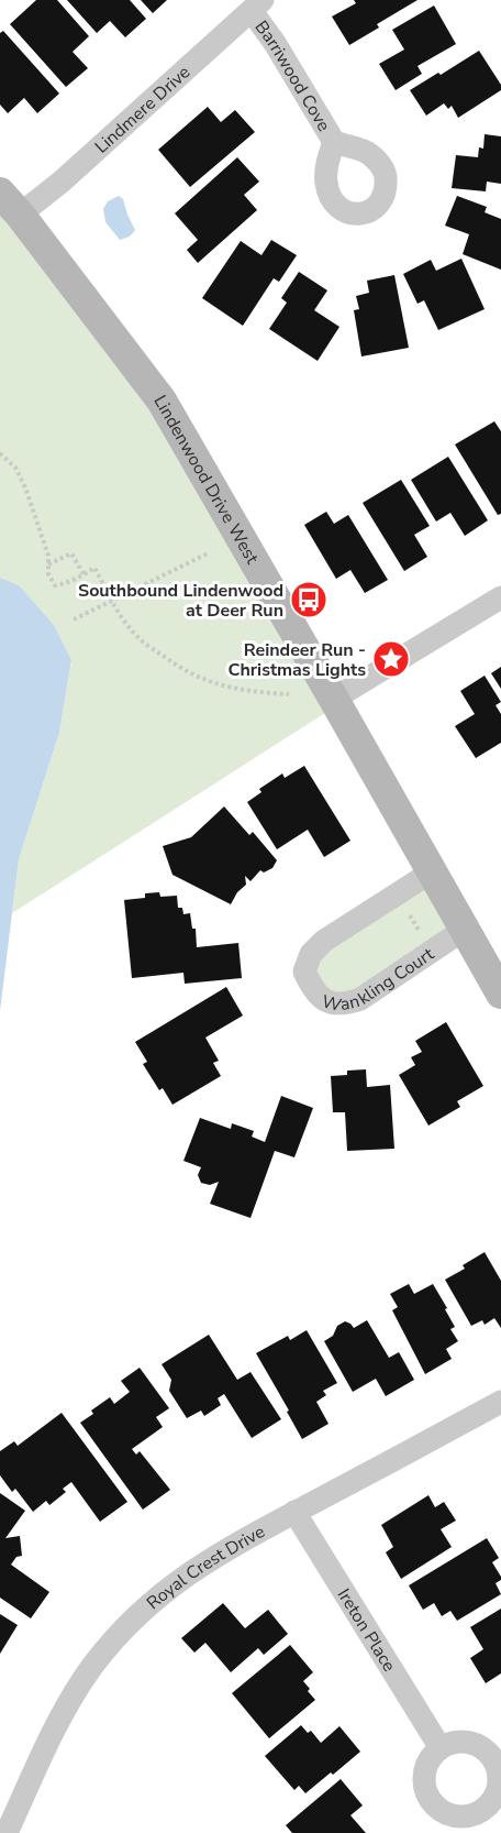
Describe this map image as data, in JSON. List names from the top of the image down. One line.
{"streets":{"street":["Barriwood Cove","Lindmere Drive","Lindenwood Drive West","Wankling Court","Royal Crest Drive","Ireton Place"]},"crossings":[["Barriwood Cove","Lindmere Drive"],["Lindmere Drive","Lindenwood Drive West"],["Lindenwood Drive West","Wankling Court"],["Royal Crest Drive","Ireton Place"]],"places":{"bus stop":["Southbound Lindenwood at Deer Run"],"place":["Reindeer Run - Christmas Lights"]}}
